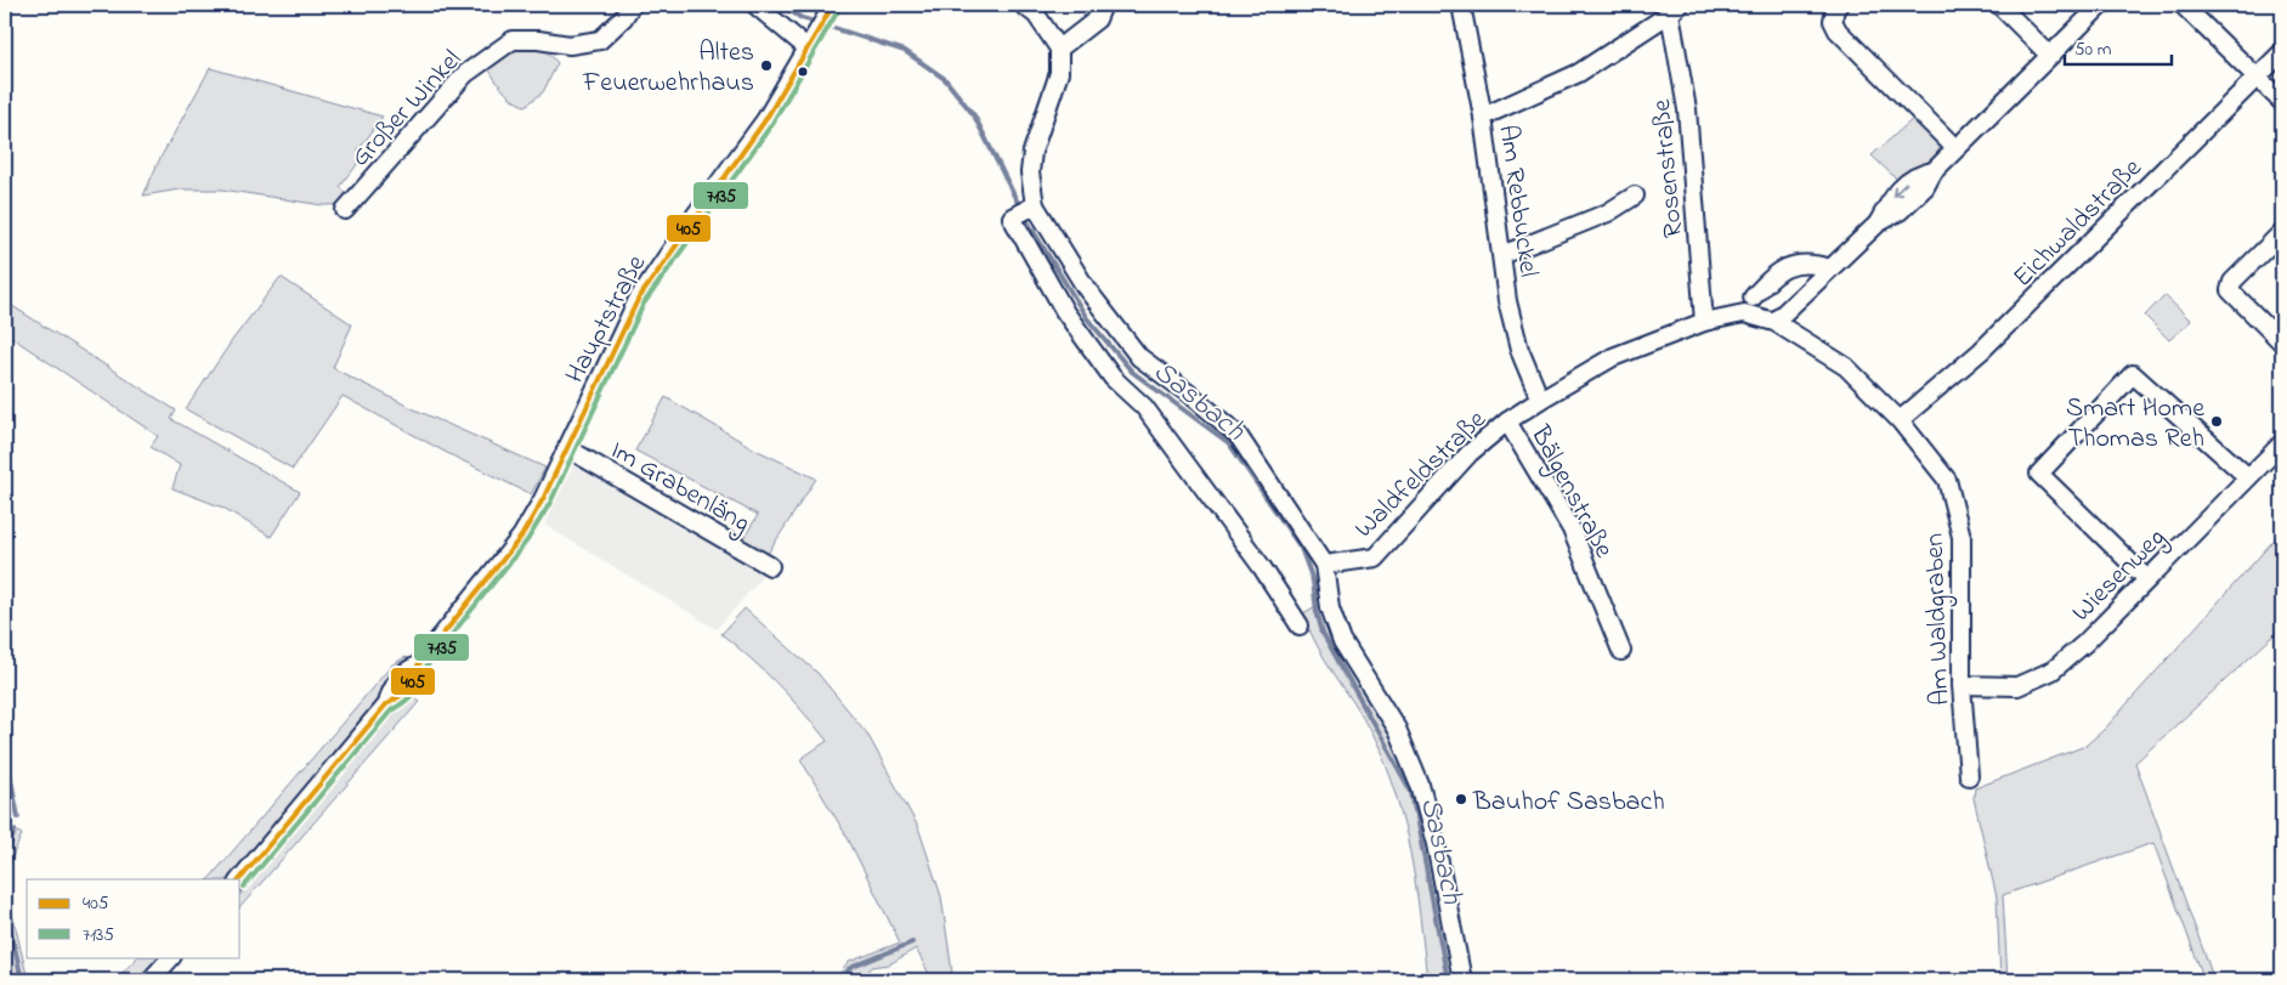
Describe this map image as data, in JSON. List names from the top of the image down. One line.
{"streets":{"street":["Großer Winkel","Rosenstraße","Am Rebbuckel","Eichwaldstraße","Hauptstraße","Waldfeldstraße","Im Grabenläng","Bälgenstraße","Wiesenweg","Am Waldgraben"]},"crossings":[["Rosenstraße","Waldfeldstraße"],["Am Rebbuckel","Waldfeldstraße"],["Eichwaldstraße","Am Waldgraben"],["Hauptstraße","Im Grabenläng"],["Waldfeldstraße","Bälgenstraße"],["Waldfeldstraße","Am Waldgraben"],["Wiesenweg","Am Waldgraben"]],"water":["Sasbach"],"places":["Altes Feuerwehrhaus","Smart Home Thomas Reh","Bauhof Sasbach"],"lines":["transit line 405","transit line 7135"],"legend":["405","7135"],"scale_bar":"50 m"}
